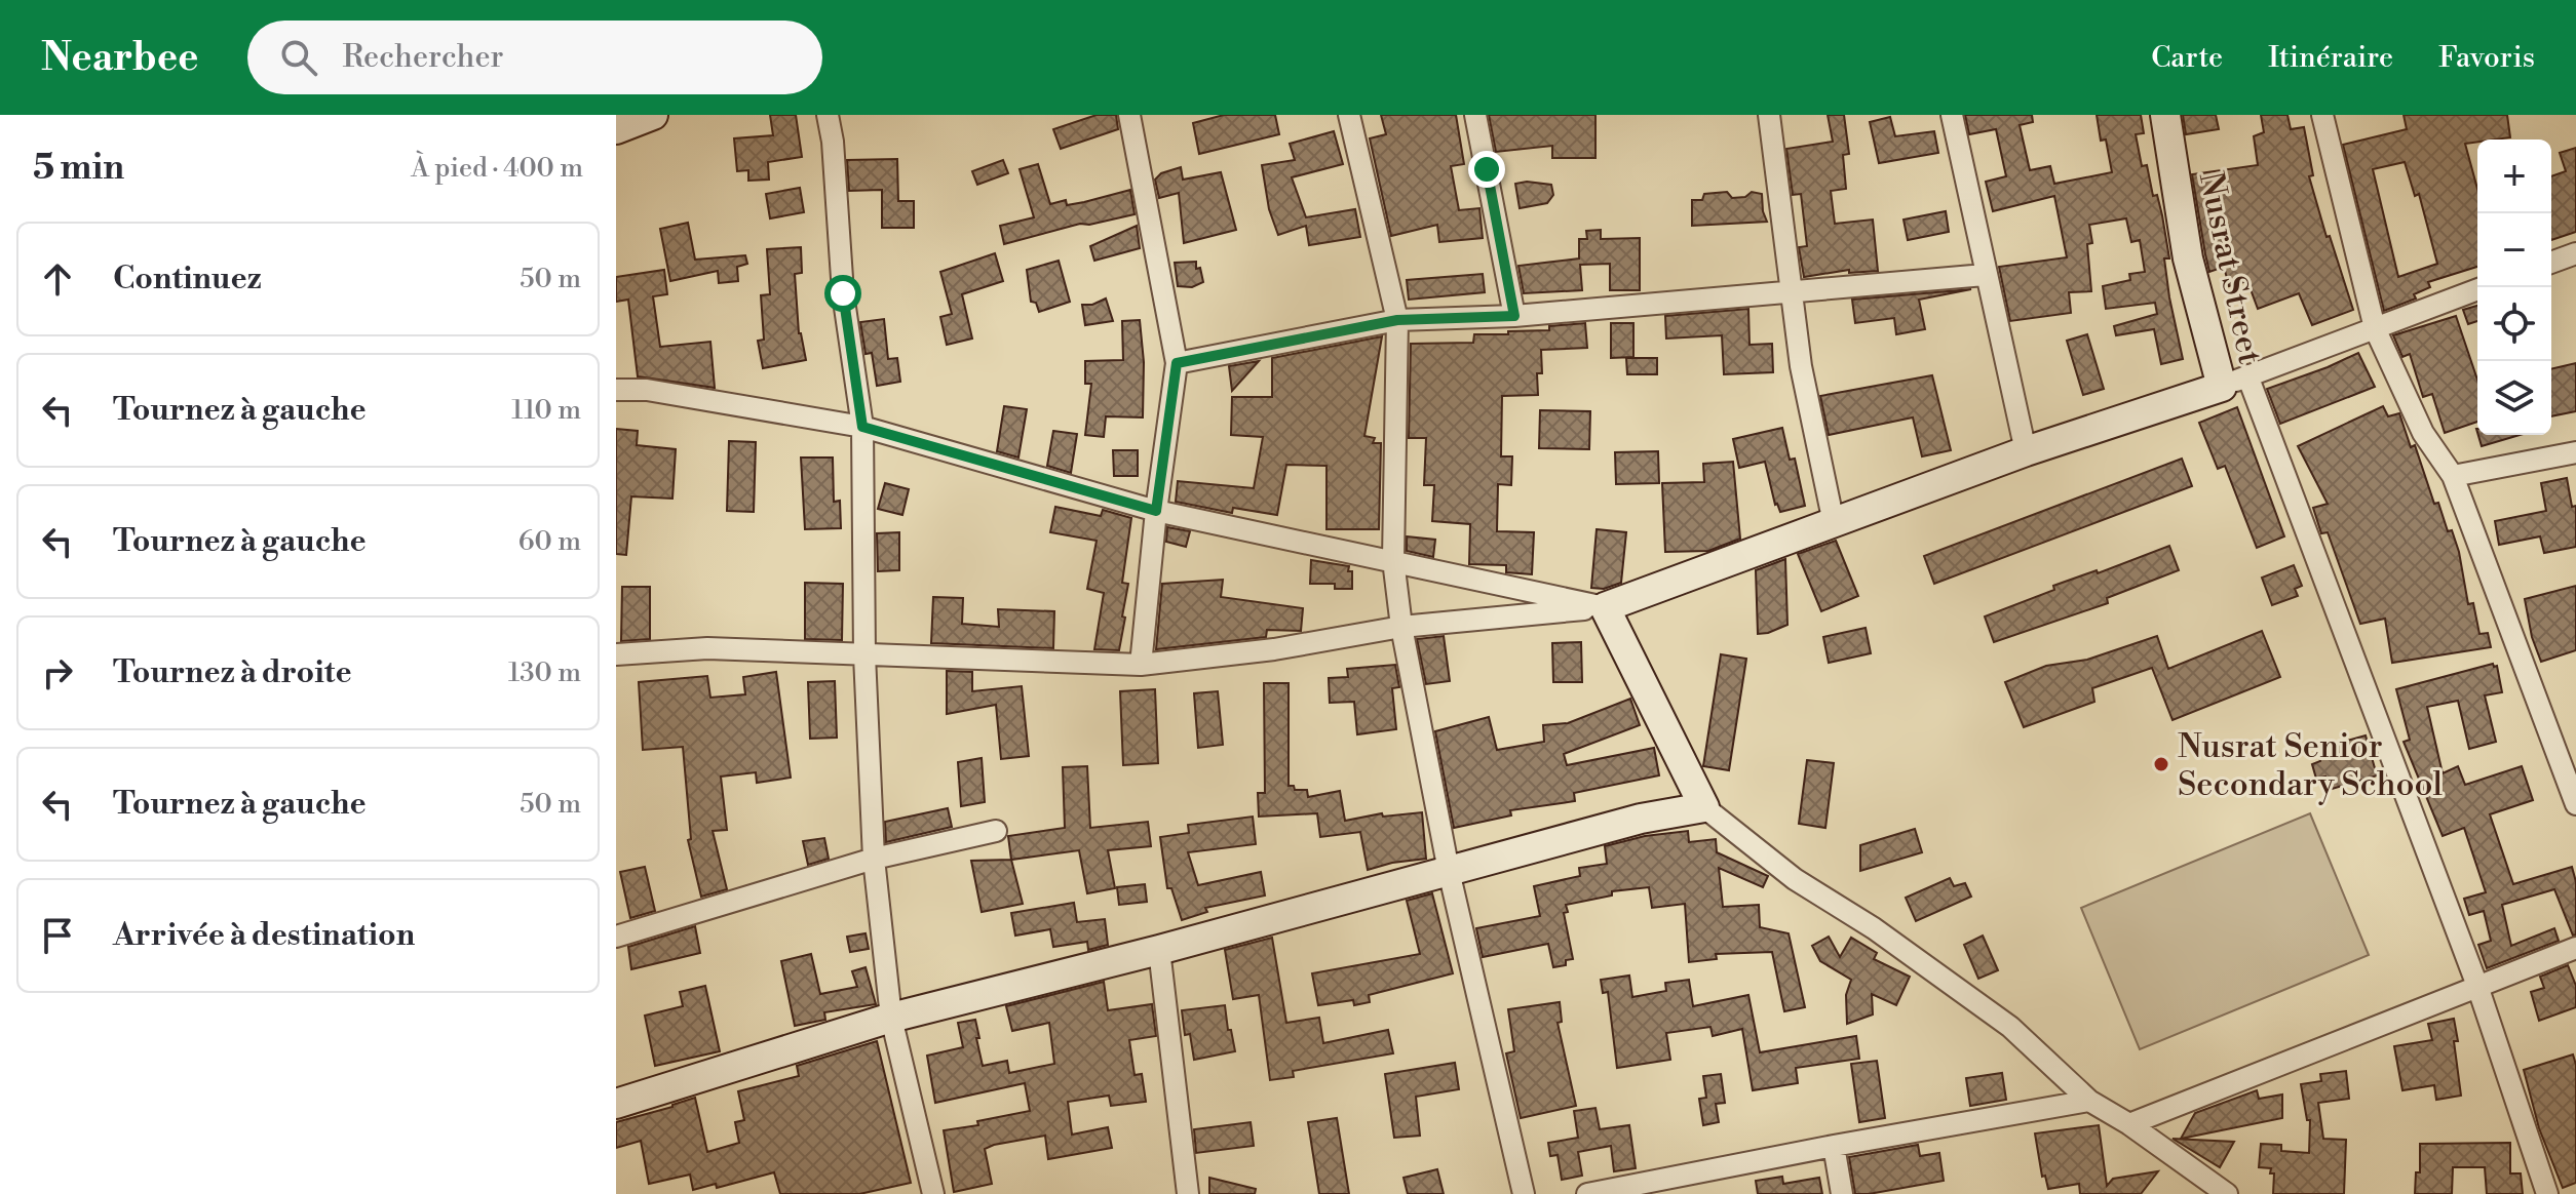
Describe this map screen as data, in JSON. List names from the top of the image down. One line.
{"streets":{"street":["Nusrat Street"]},"places":["Nusrat Senior Secondary School"],"page":{"header":"Nearbee","search":"Rechercher","nav":["Carte","Itinéraire","Favoris"],"heading":["5 min","À pied · 400 m"],"map_buttons":["+","−"],"list":[["Continuez","50 m"],["Tournez à gauche","110 m"],["Tournez à gauche","60 m"],["Tournez à droite","130 m"],["Tournez à gauche","50 m"],"Arrivée à destination"]}}
